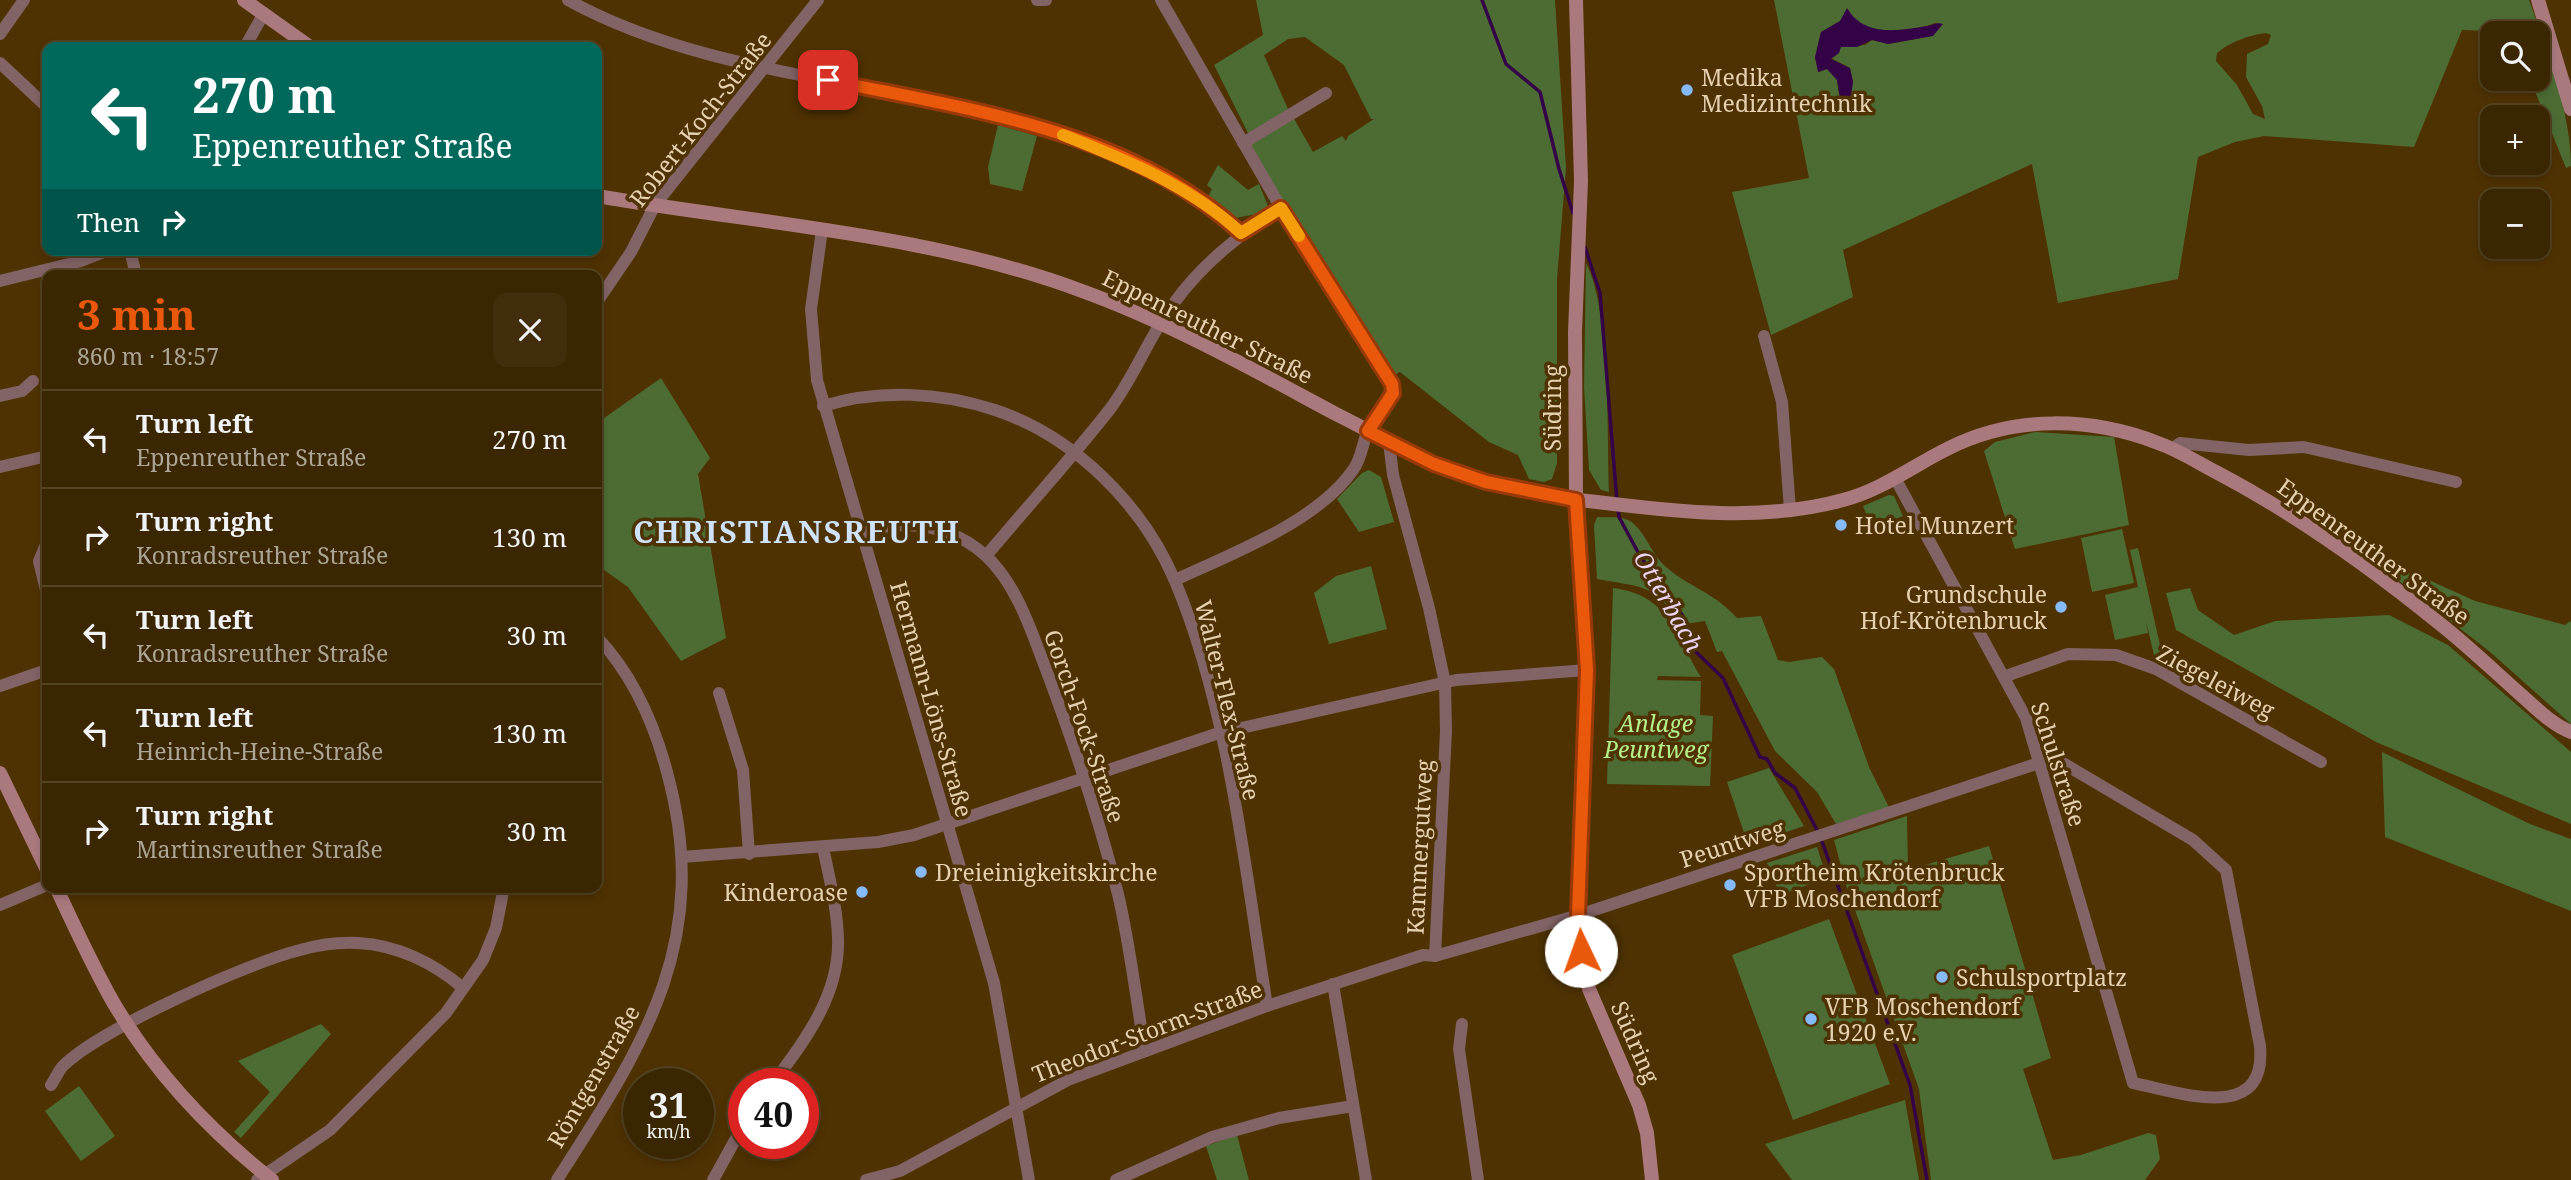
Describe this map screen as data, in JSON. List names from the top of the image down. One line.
{"streets":{"main road":["Eppenreuther Straße","Südring"],"street":["Robert-Koch-Straße","Ziegeleiweg","Hermann-Löns-Straße","Walter-Flex-Straße","Gorch-Fock-Straße","Schulstraße","Peuntweg","Kammergutweg","Theodor-Storm-Straße","Röntgenstraße"]},"crossings":[["Robert-Koch-Straße","Eppenreuther Straße"],["Eppenreuther Straße","Südring"],["Eppenreuther Straße","Hermann-Löns-Straße"],["Eppenreuther Straße","Schulstraße"],["Eppenreuther Straße","Kammergutweg"],["Südring","Peuntweg"],["Ziegeleiweg","Schulstraße"],["Hermann-Löns-Straße","Walter-Flex-Straße"],["Hermann-Löns-Straße","Gorch-Fock-Straße"],["Hermann-Löns-Straße","Theodor-Storm-Straße"],["Walter-Flex-Straße","Theodor-Storm-Straße"],["Gorch-Fock-Straße","Theodor-Storm-Straße"],["Schulstraße","Peuntweg"],["Peuntweg","Kammergutweg"],["Kammergutweg","Theodor-Storm-Straße"]],"districts":["CHRISTIANSREUTH"],"water":["Otterbach"],"parks":["Anlage Peuntweg"],"places":["Medika Medizintechnik","Hotel Munzert","Grundschule Hof-Krötenbruck","Dreieinigkeitskirche","Sportheim Krötenbruck VFB Moschendorf","Kinderoase","Schulsportplatz","VFB Moschendorf 1920 e.V."],"page":{"map_buttons":["+","−"],"turn":["270 m","Eppenreuther Straße"],"then":"Then","heading":["3 min","860 m · 18:57"],"list":[{"name":"Turn left","note":"Eppenreuther Straße","value":"270 m"},{"name":"Turn right","note":"Konradsreuther Straße","value":"130 m"},{"name":"Turn left","note":"Konradsreuther Straße","value":"30 m"},{"name":"Turn left","note":"Heinrich-Heine-Straße","value":"130 m"},{"name":"Turn right","note":"Martinsreuther Straße","value":"30 m"}],"speed":"31 km/h","limit":"40"}}
